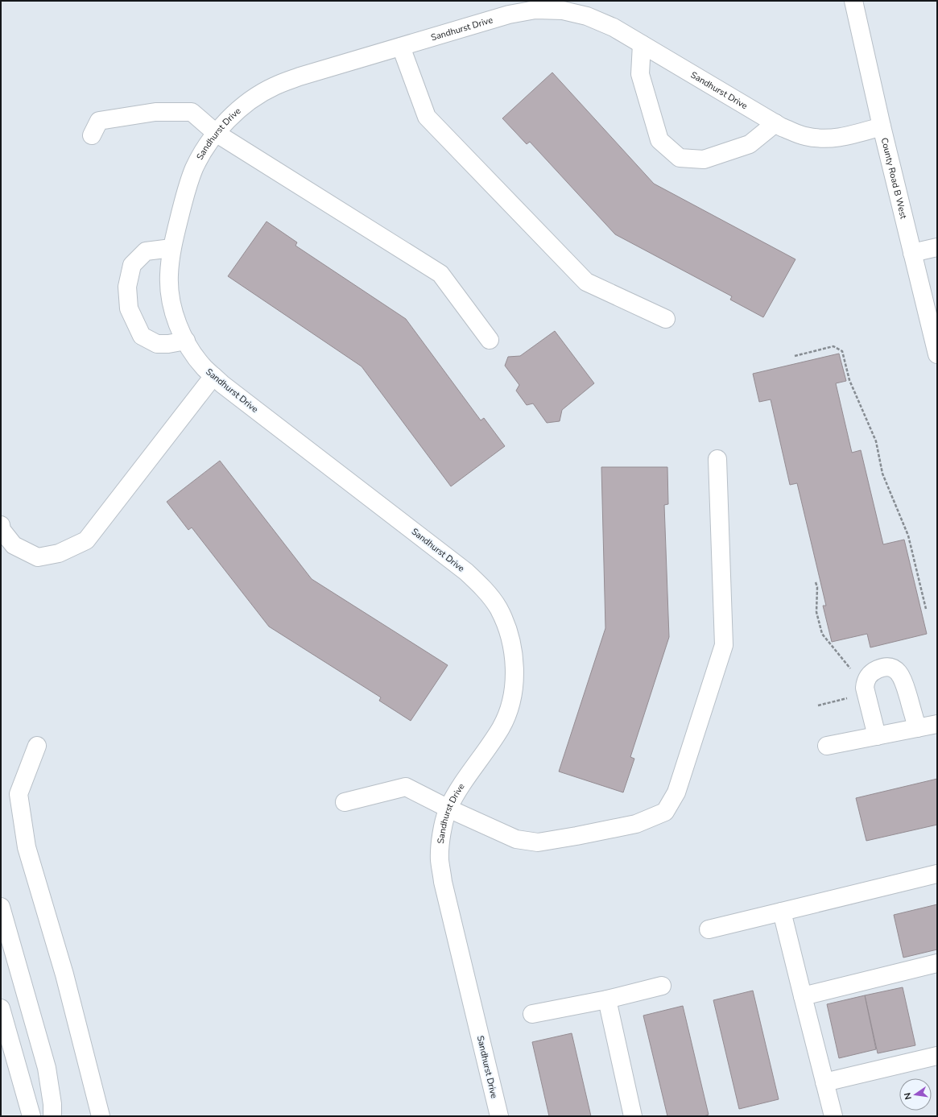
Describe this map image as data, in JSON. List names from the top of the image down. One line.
{"streets":{"main road":["Sandhurst Drive","County Road B West"]},"crossings":[["Sandhurst Drive","County Road B West"]],"north":"left"}
